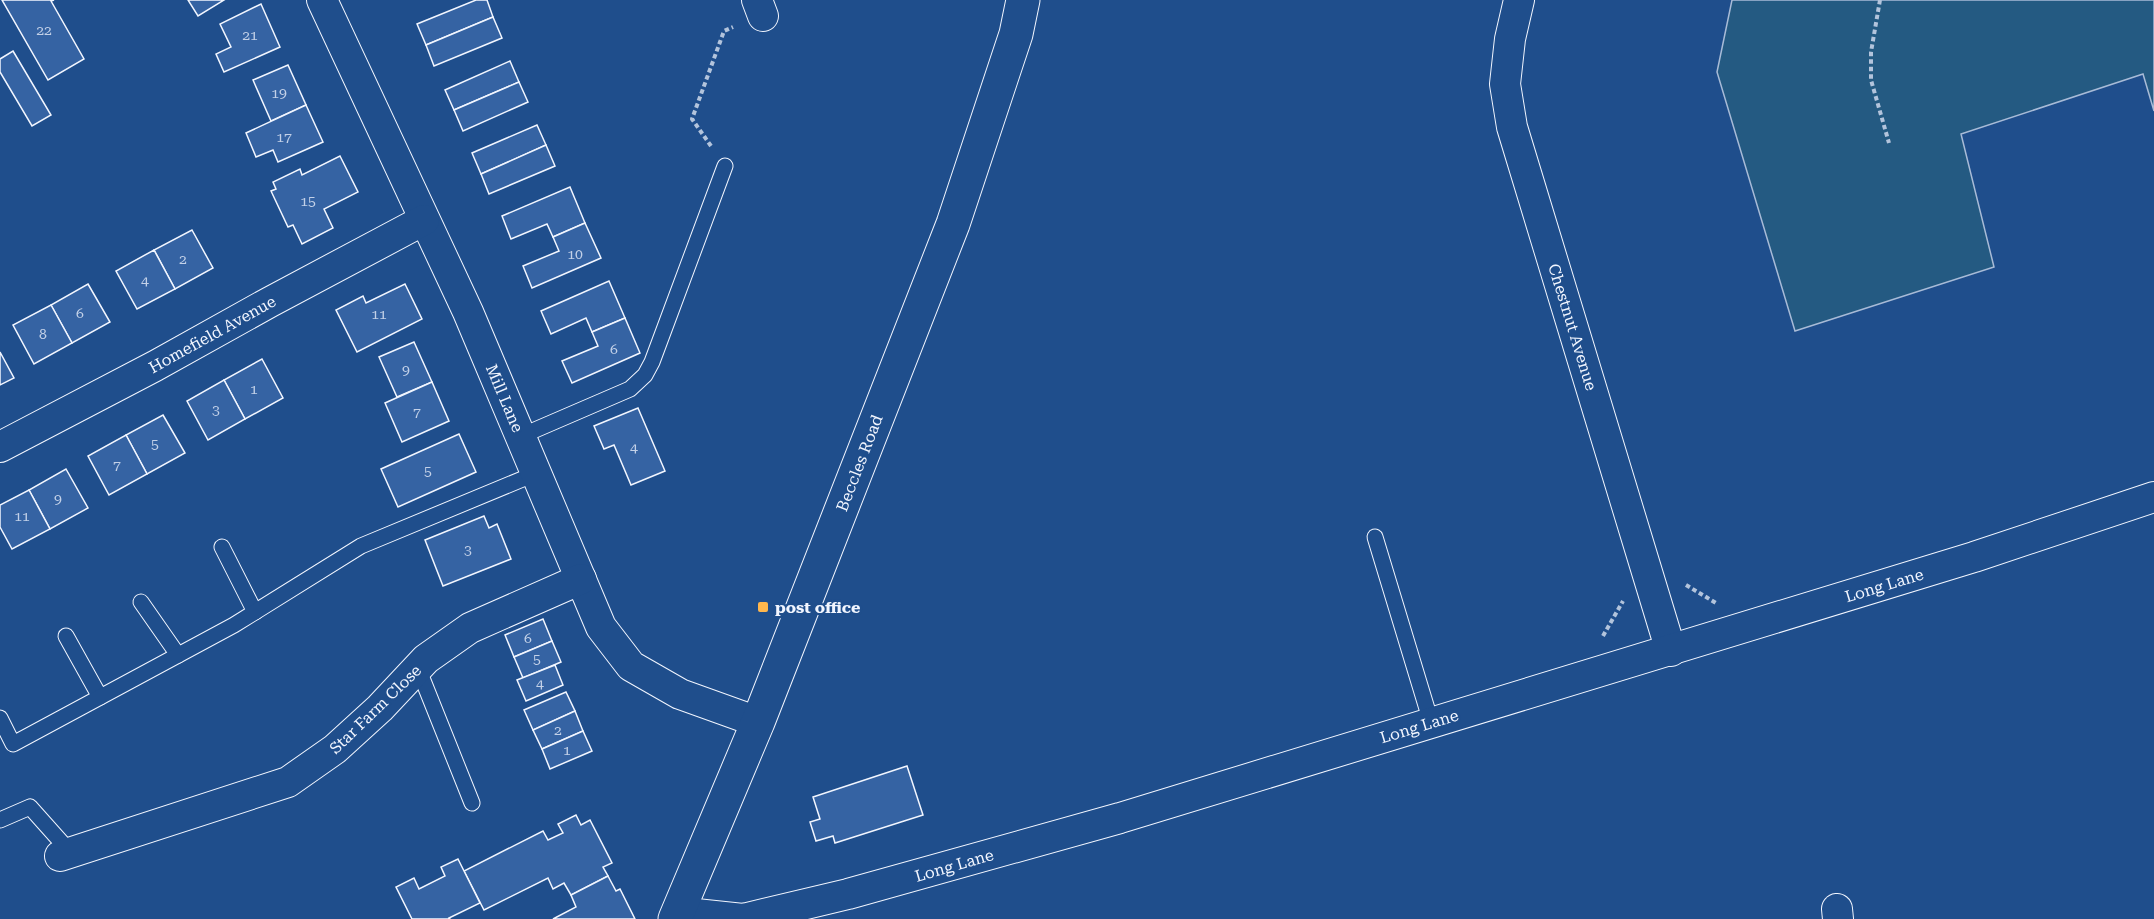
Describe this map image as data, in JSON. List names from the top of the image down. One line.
{"streets":{"highway":["Beccles Road"],"street":["Chestnut Avenue","Homefield Avenue","Mill Lane","Long Lane","Star Farm Close"]},"crossings":[["Chestnut Avenue","Long Lane"],["Homefield Avenue","Mill Lane"],["Mill Lane","Beccles Road"],["Mill Lane","Star Farm Close"],["Beccles Road","Long Lane"]],"places":{"transit":["post office"]},"house_numbers":["22","21","19","17","15","10","2","4","6","11","8","6","9","1","3","7","5","4","7","5","9","11","3","6","5","4","2","1"]}
